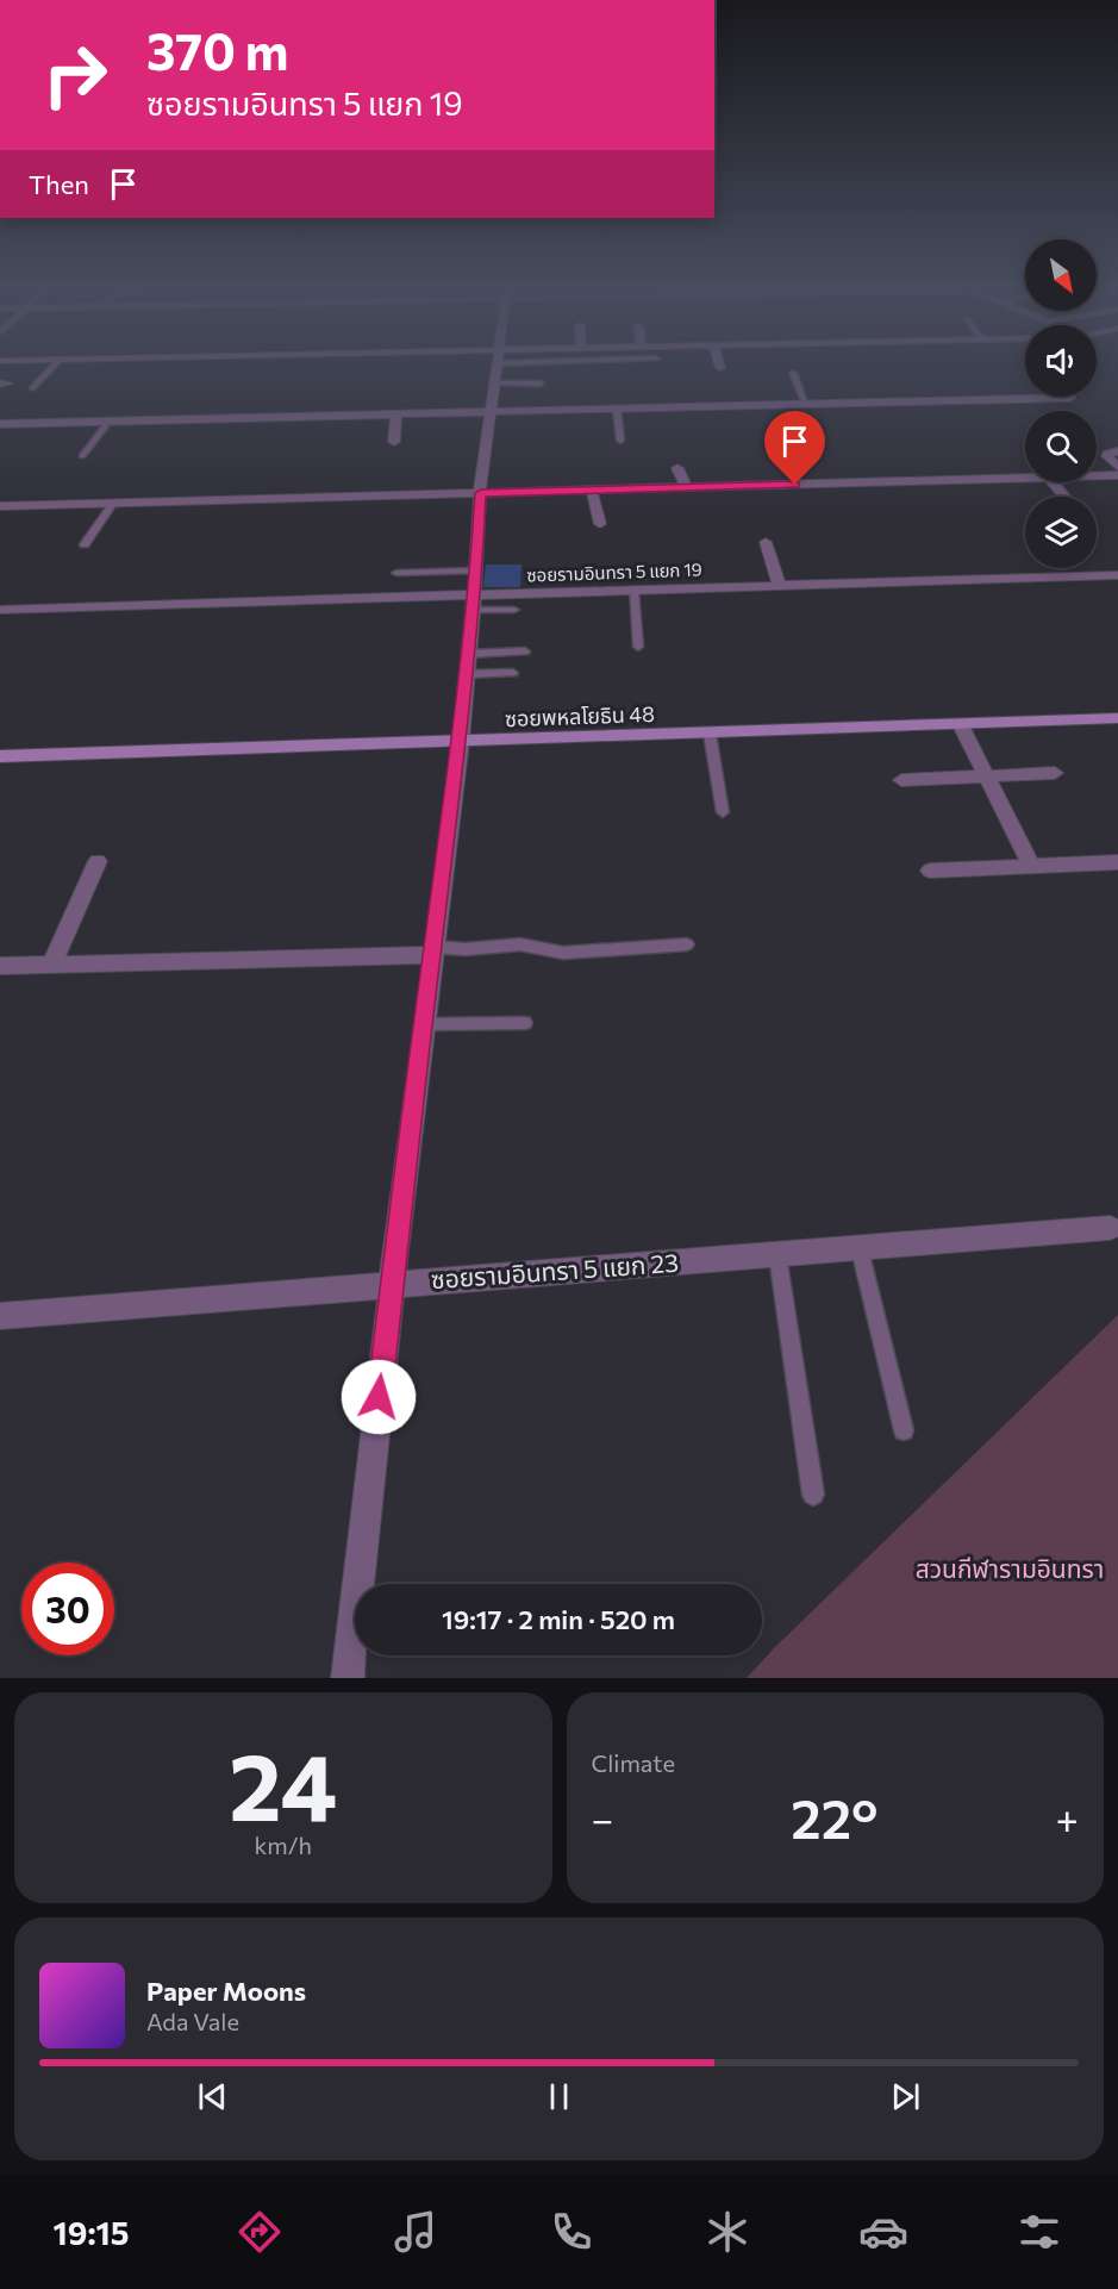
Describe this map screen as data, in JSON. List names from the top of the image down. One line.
{"streets":{"street":["ซอยรามอินทรา 5 แยก 19","ซอยพหลโยธิน 48","ซอยรามอินทรา 5 แยก 23"]},"parks":["สวนกีฬารามอินทรา"],"north":"bottom right","page":{"turn":["370 m","ซอยรามอินทรา 5 แยก 19"],"then":"Then","limit":"30","trip":"19:17 · 2 min · 520 m","tile":[["24","km/h"],"Climate"],"heat":["−","22°","+"],"song":["Paper Moons","Ada Vale"],"tabs":"19:15"}}
